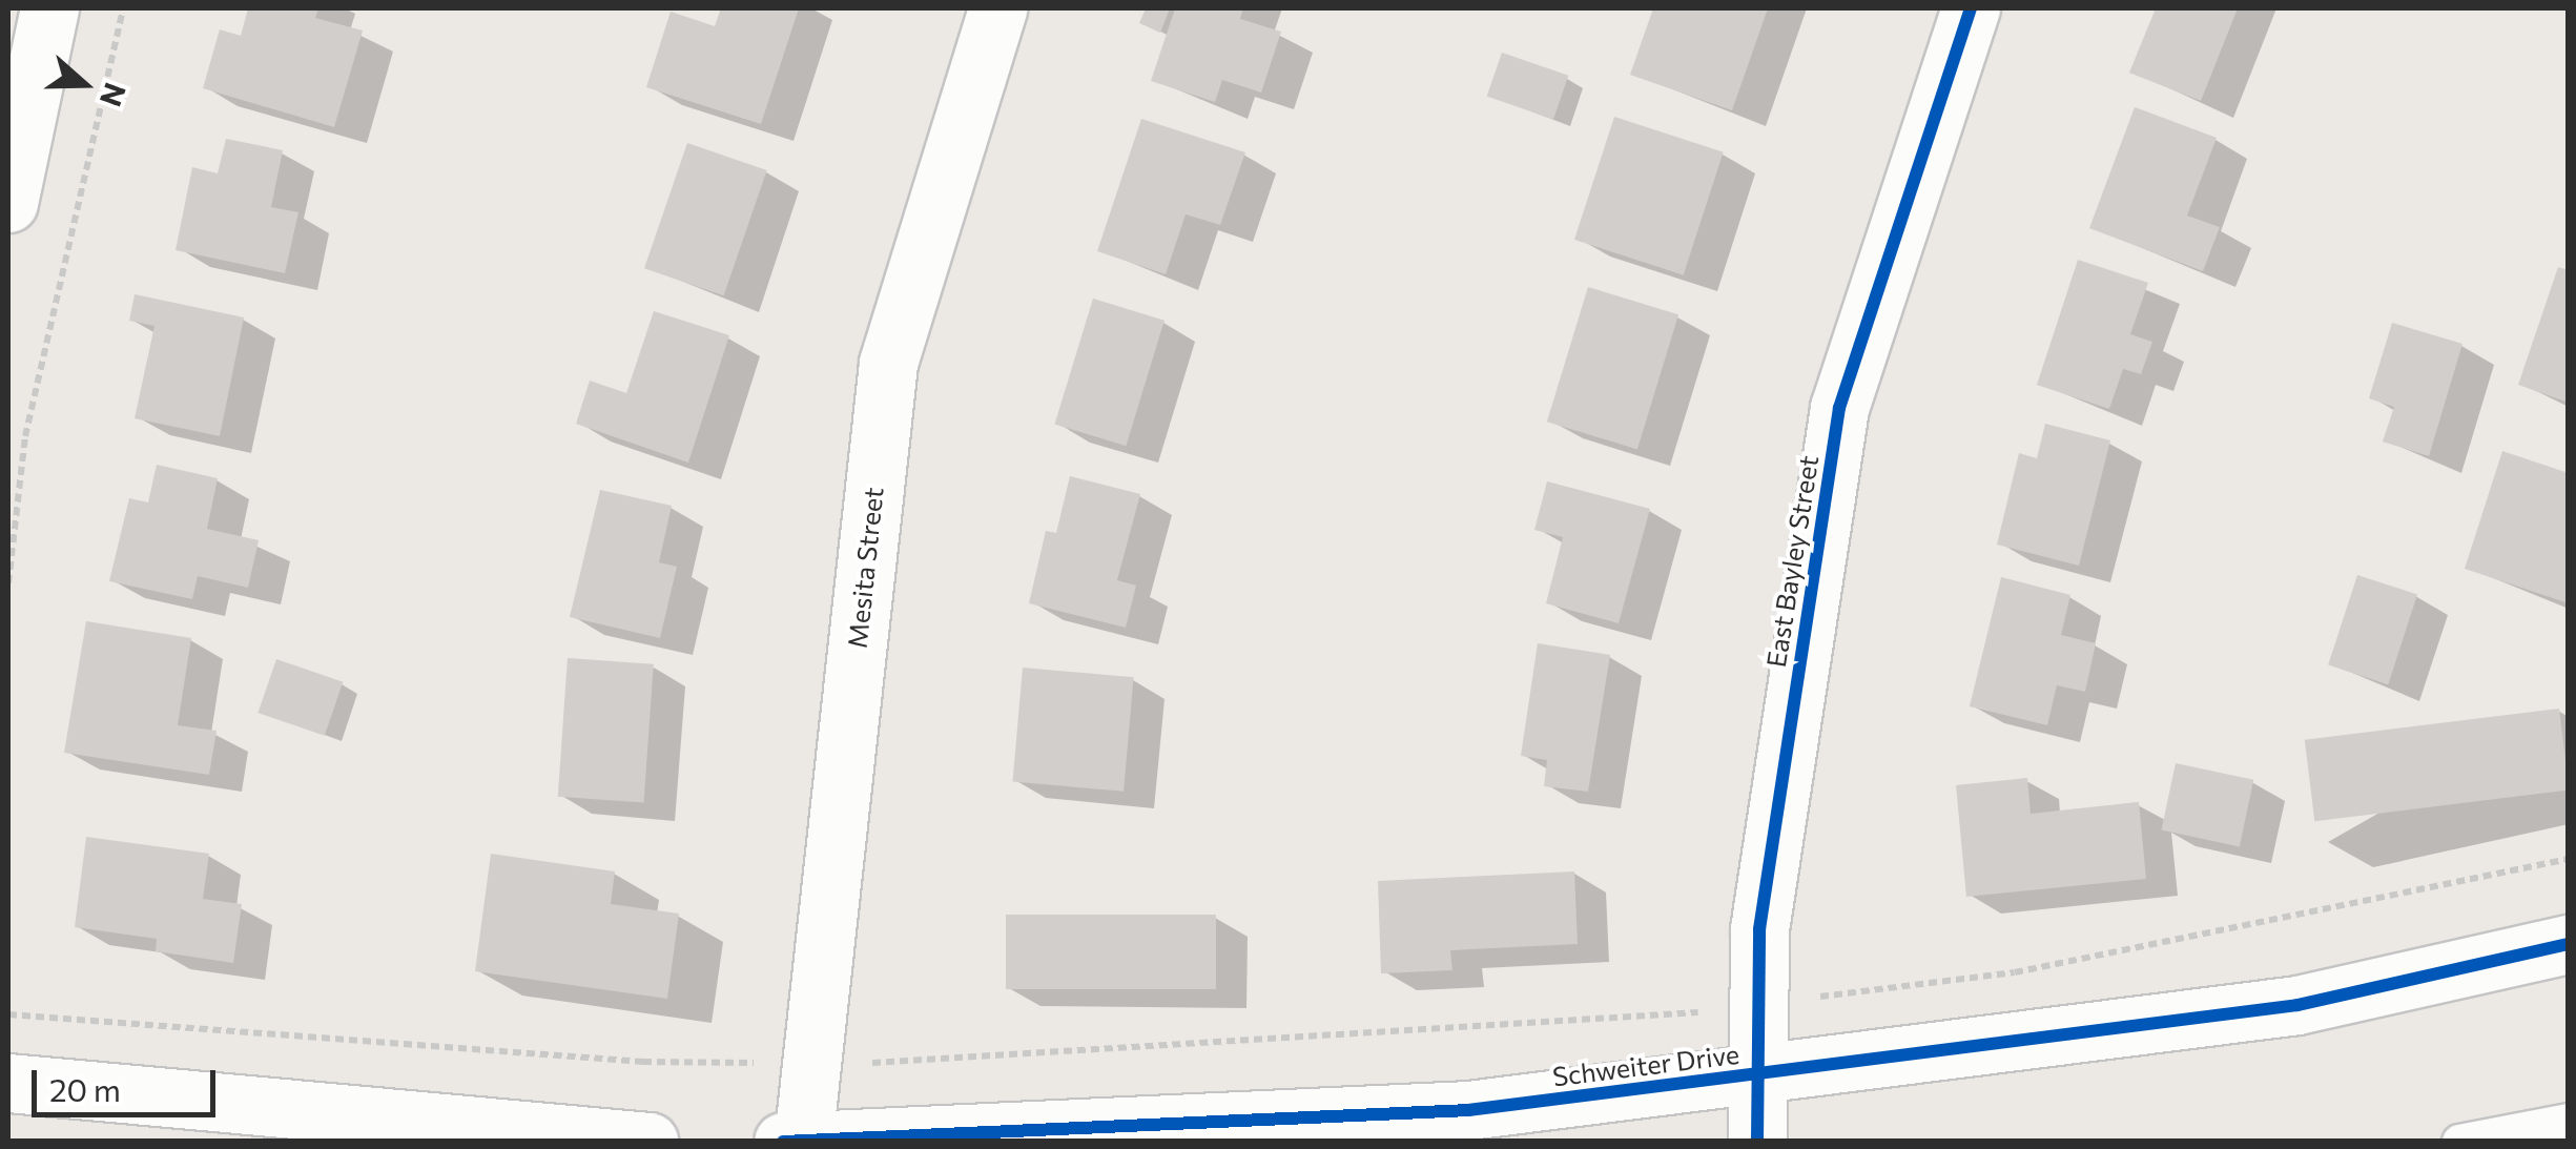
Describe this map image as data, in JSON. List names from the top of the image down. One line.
{"streets":{"street":["East Bayley Street","Mesita Street","Schweiter Drive"]},"crossings":[["East Bayley Street","Schweiter Drive"],["Mesita Street","Schweiter Drive"]],"scale_bar":"20 m","north":"right"}
